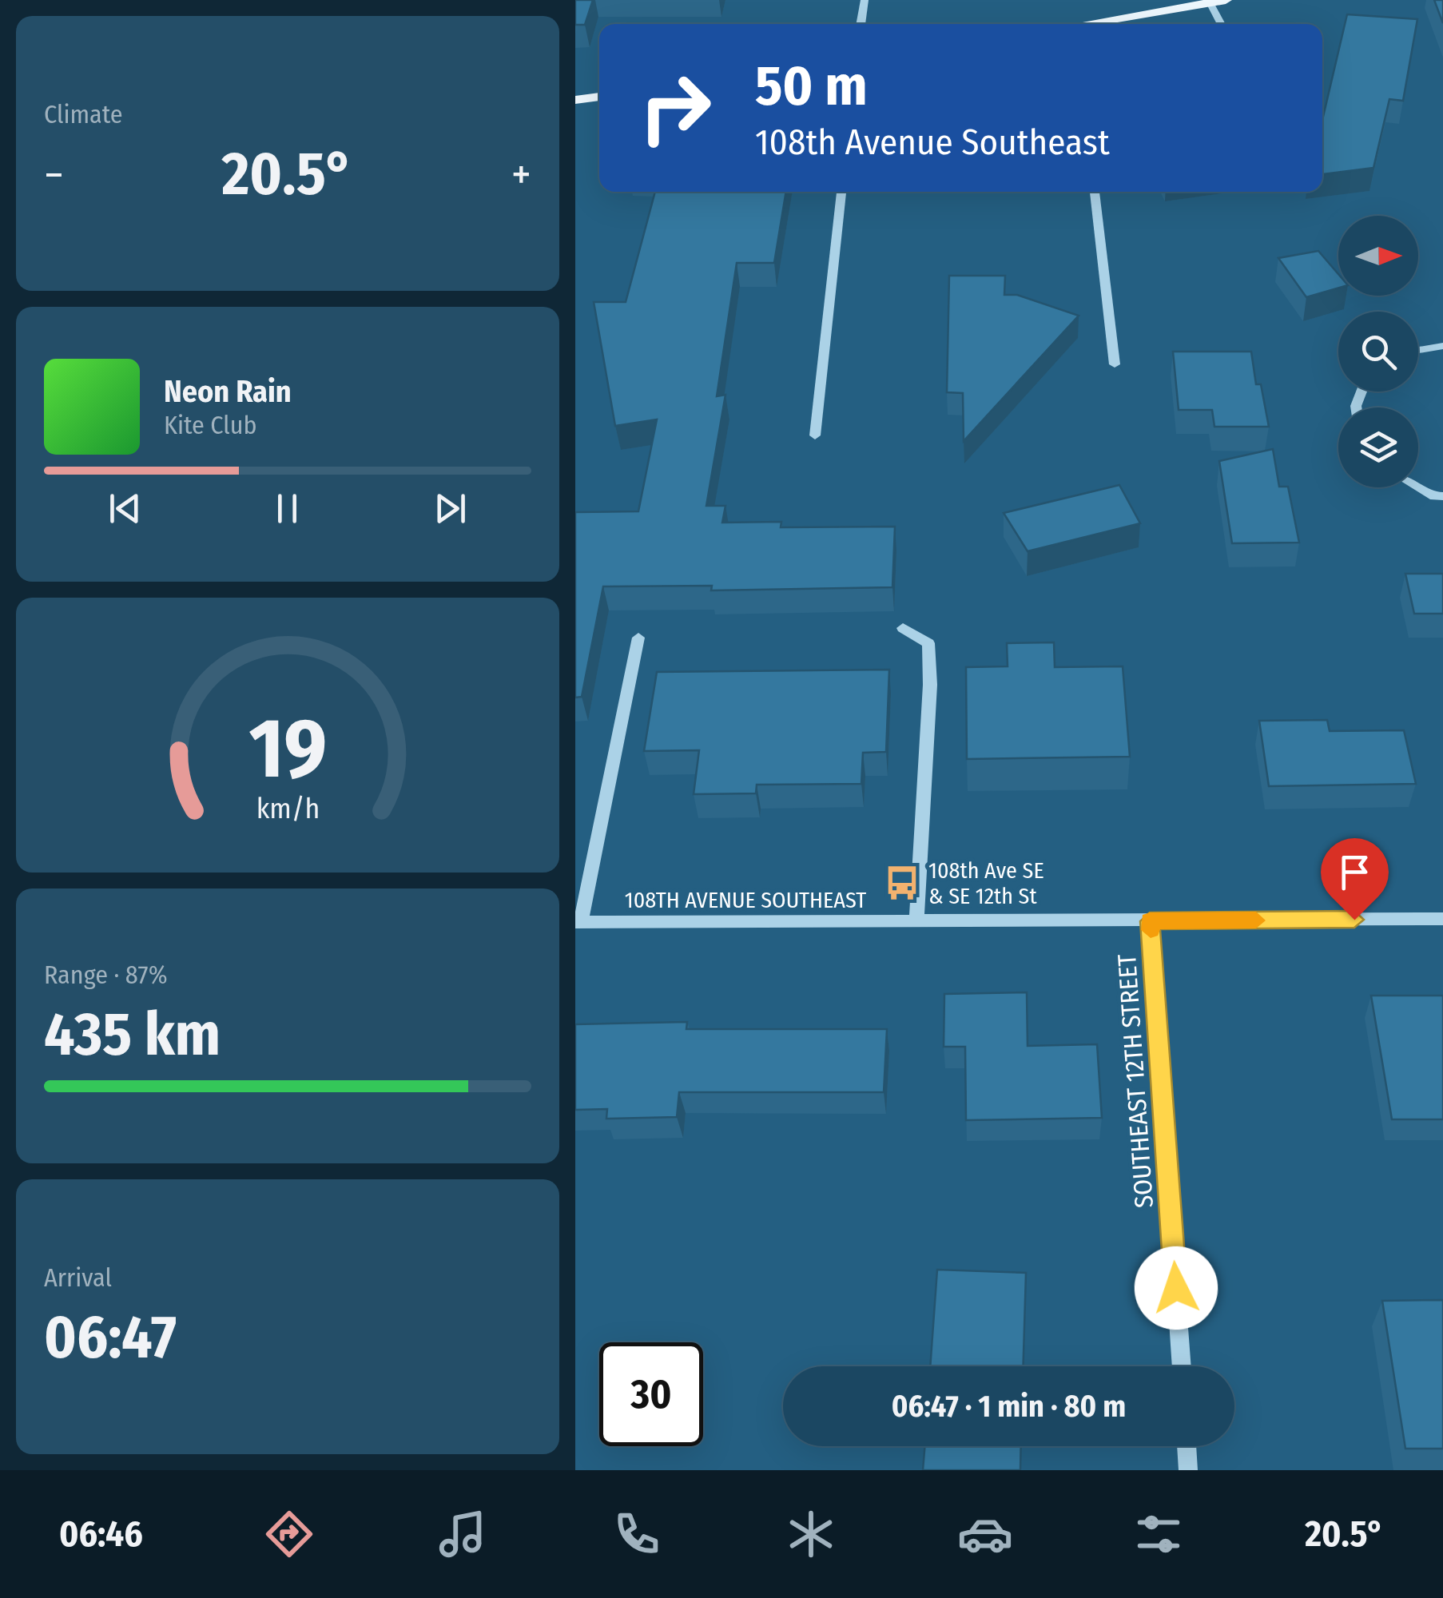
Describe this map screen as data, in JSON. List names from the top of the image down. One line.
{"streets":{"street":["108TH AVENUE SOUTHEAST","SOUTHEAST 12TH STREET"]},"crossings":[["108TH AVENUE SOUTHEAST","SOUTHEAST 12TH STREET"]],"places":{"bus stop":["108th Ave SE & SE 12th St"]},"north":"right","page":{"tile":["Climate",["Range · 87%","435 km"],["Arrival","06:47"]],"turn":["50 m","108th Avenue Southeast"],"heat":["−","20.5°","+"],"song":["Neon Rain","Kite Club"],"limit":"30","trip":"06:47 · 1 min · 80 m","tabs":["06:46","20.5°"],"gauge":["19","km/h"]}}
